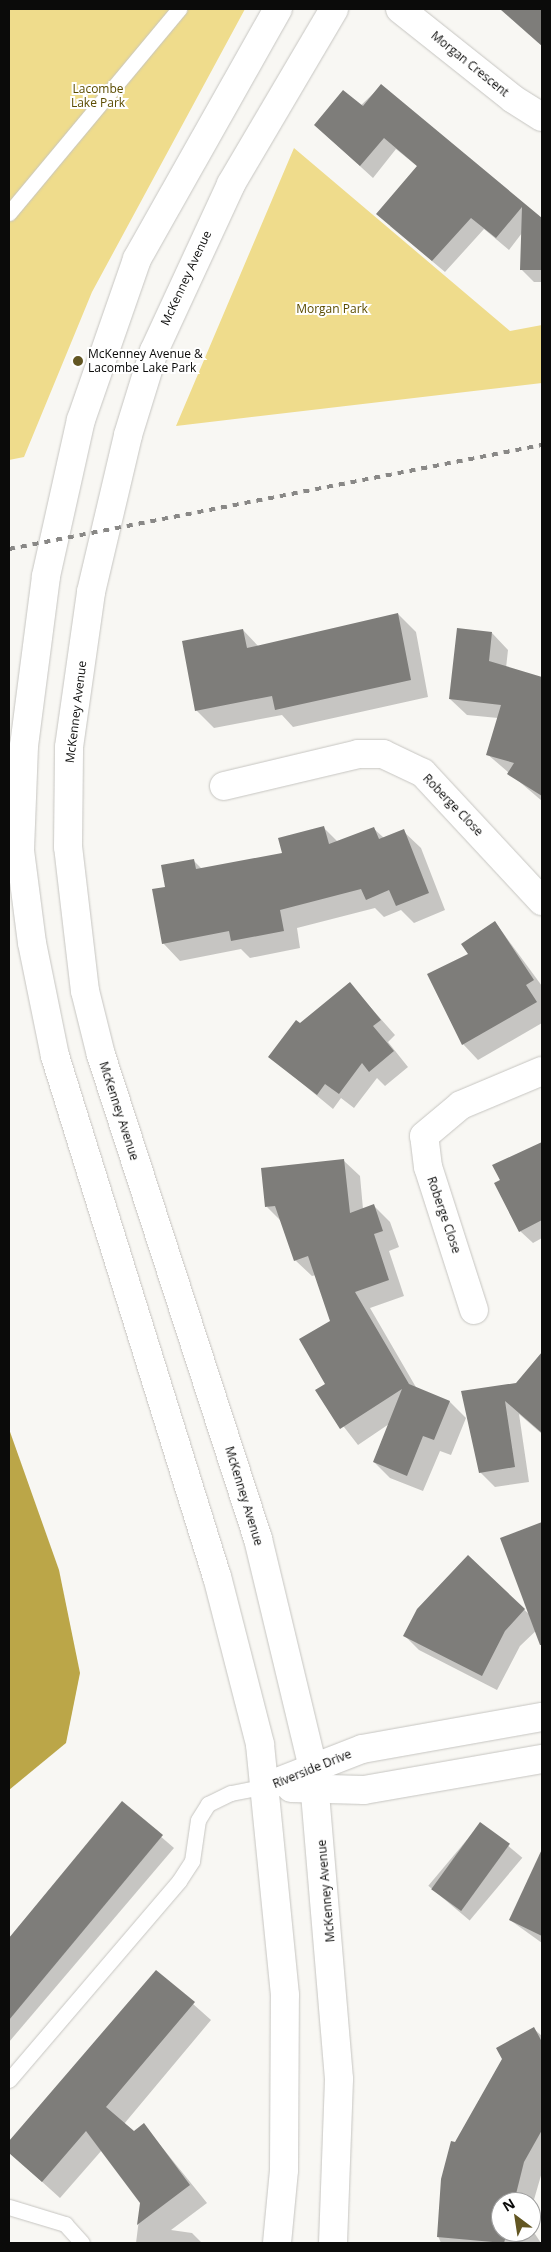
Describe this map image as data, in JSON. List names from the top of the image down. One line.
{"streets":{"main road":["Morgan Crescent","McKenney Avenue","Roberge Close","Riverside Drive"]},"crossings":[["McKenney Avenue","Riverside Drive"]],"parks":["Lacombe Lake Park","Morgan Park"],"places":["McKenney Avenue & Lacombe Lake Park"],"north":"top left"}
